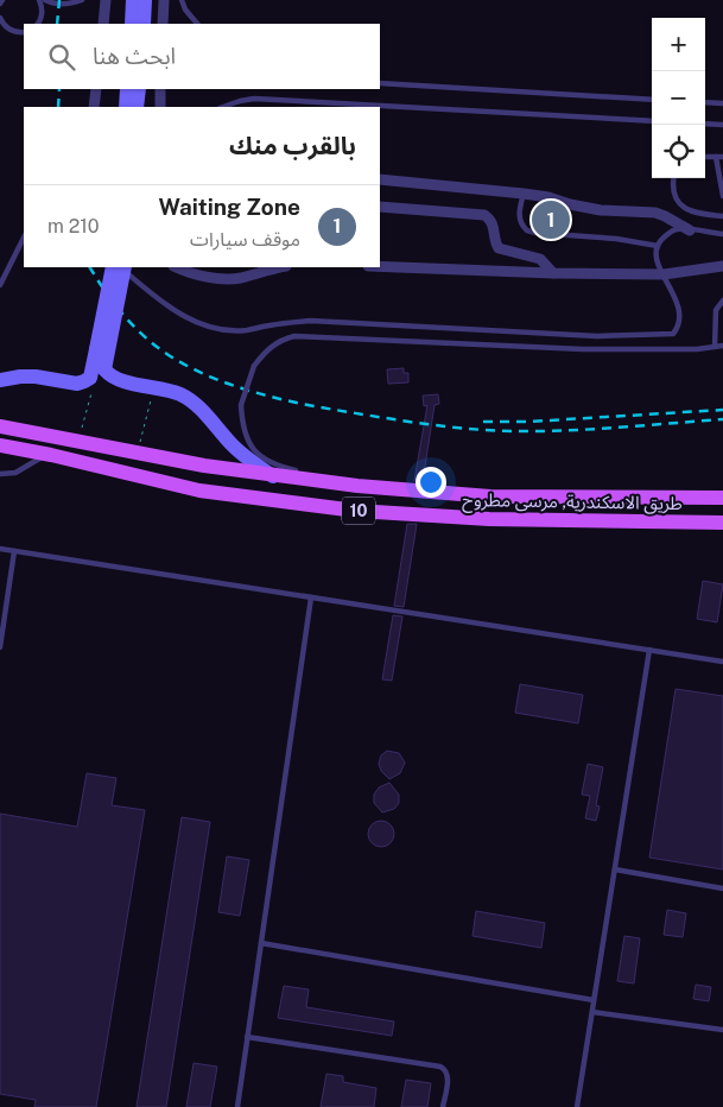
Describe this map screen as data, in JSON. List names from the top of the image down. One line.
{"streets":{"main road":["طريق الاسكندرية, مرسى مطروح","10"]},"page":{"map_buttons":["+","−"],"search":"ابحث هنا","heading":"بالقرب منك","list":[{"mark":"1","name":"Waiting Zone","note":"موقف سيارات","value":"210 m"}],"pins":"1"}}
